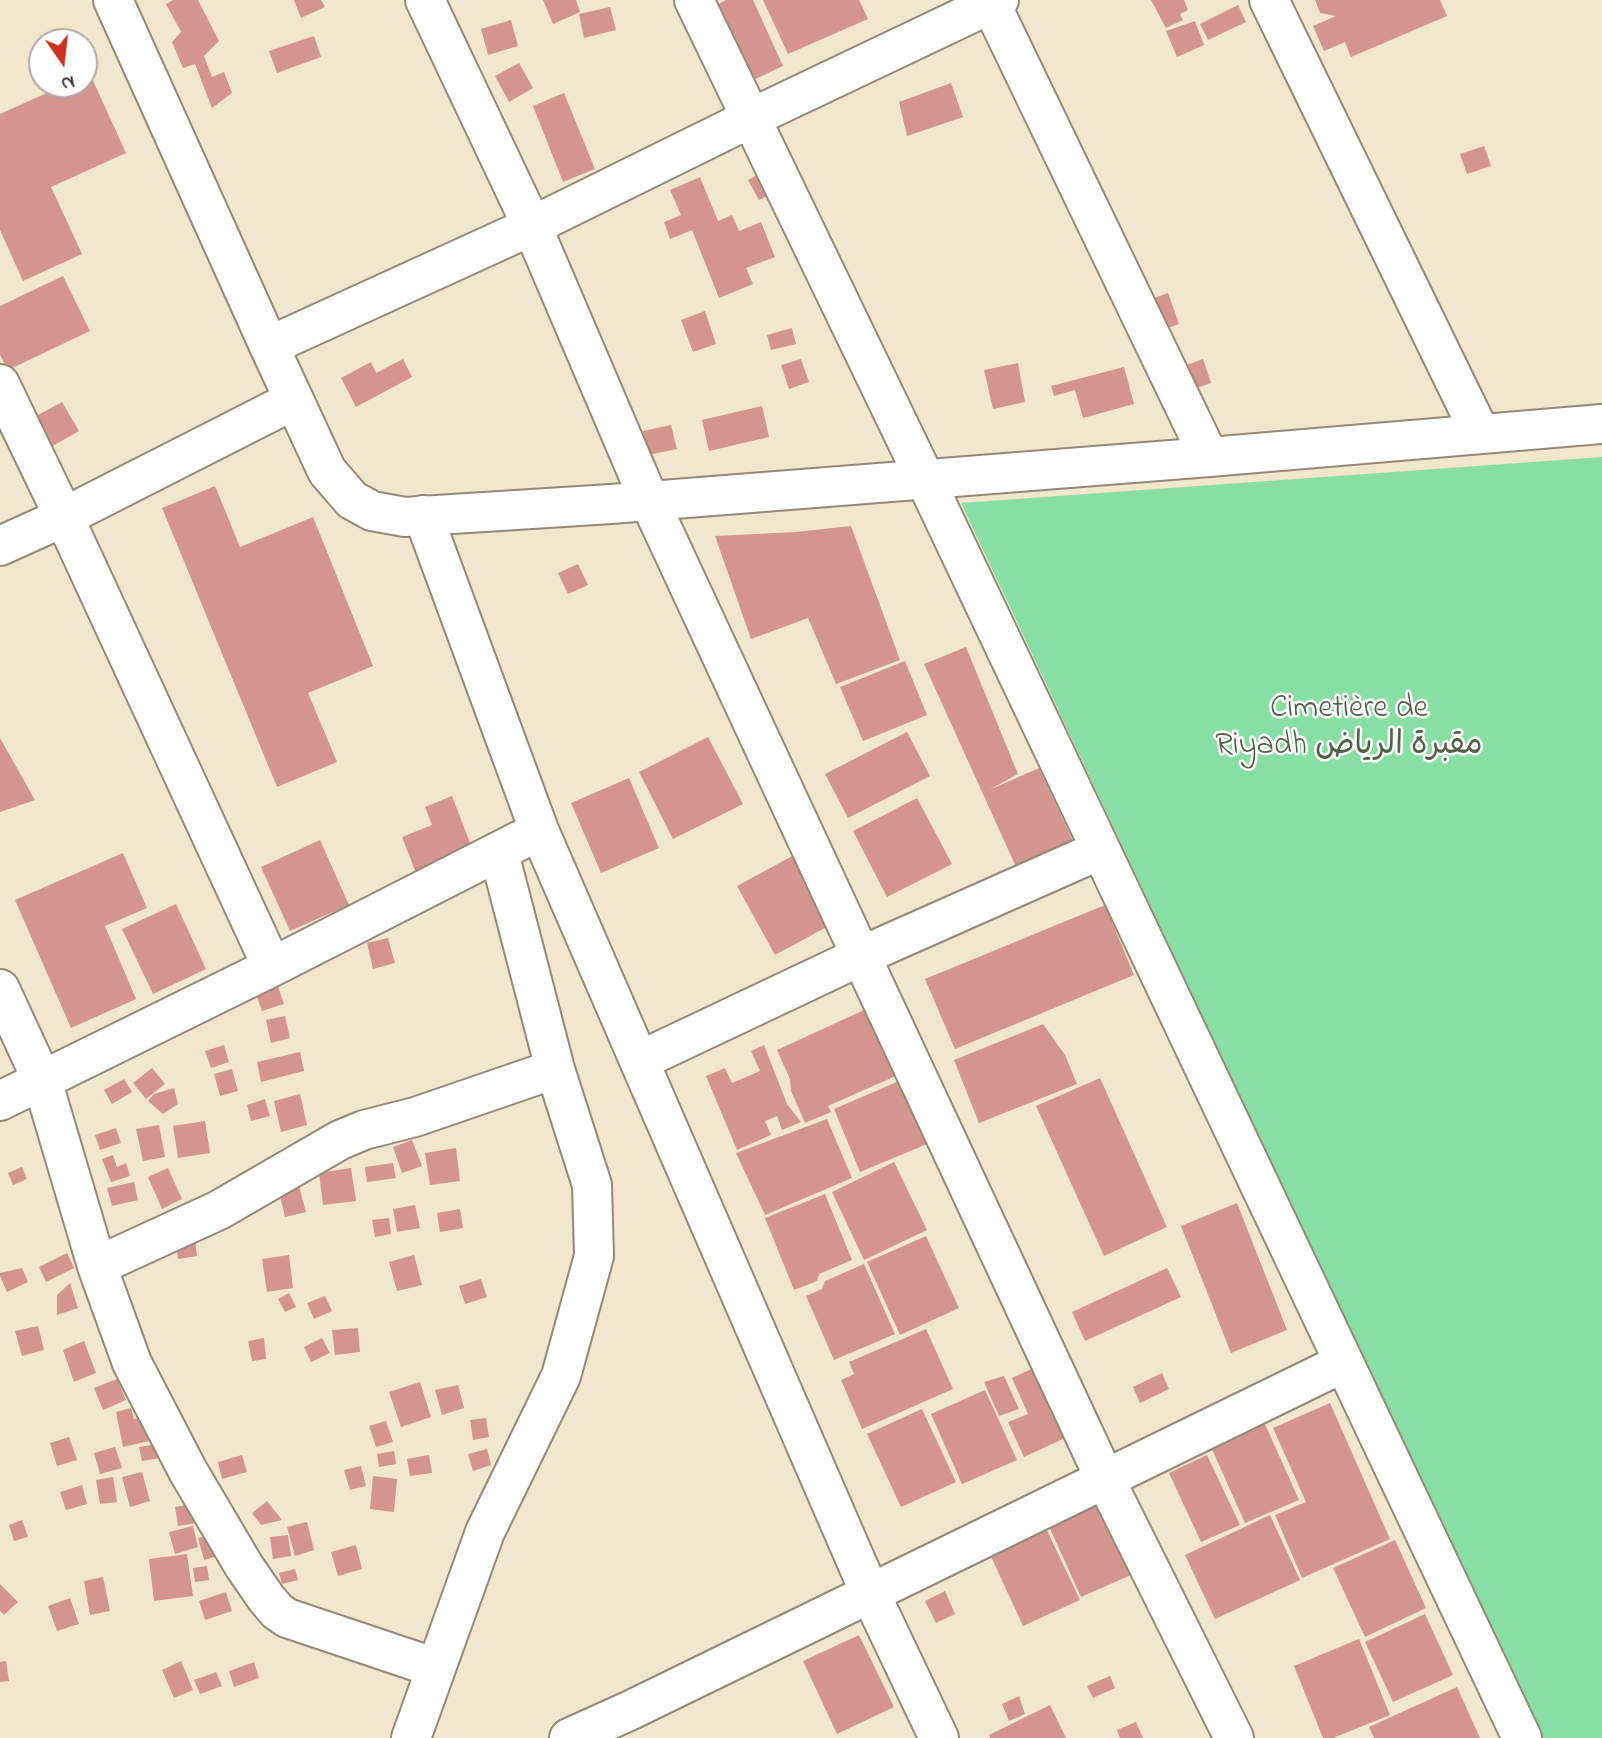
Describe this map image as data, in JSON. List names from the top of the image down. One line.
{"parks":["Cimetière de Riyadh مقبرة الرياض"],"north":"bottom"}
